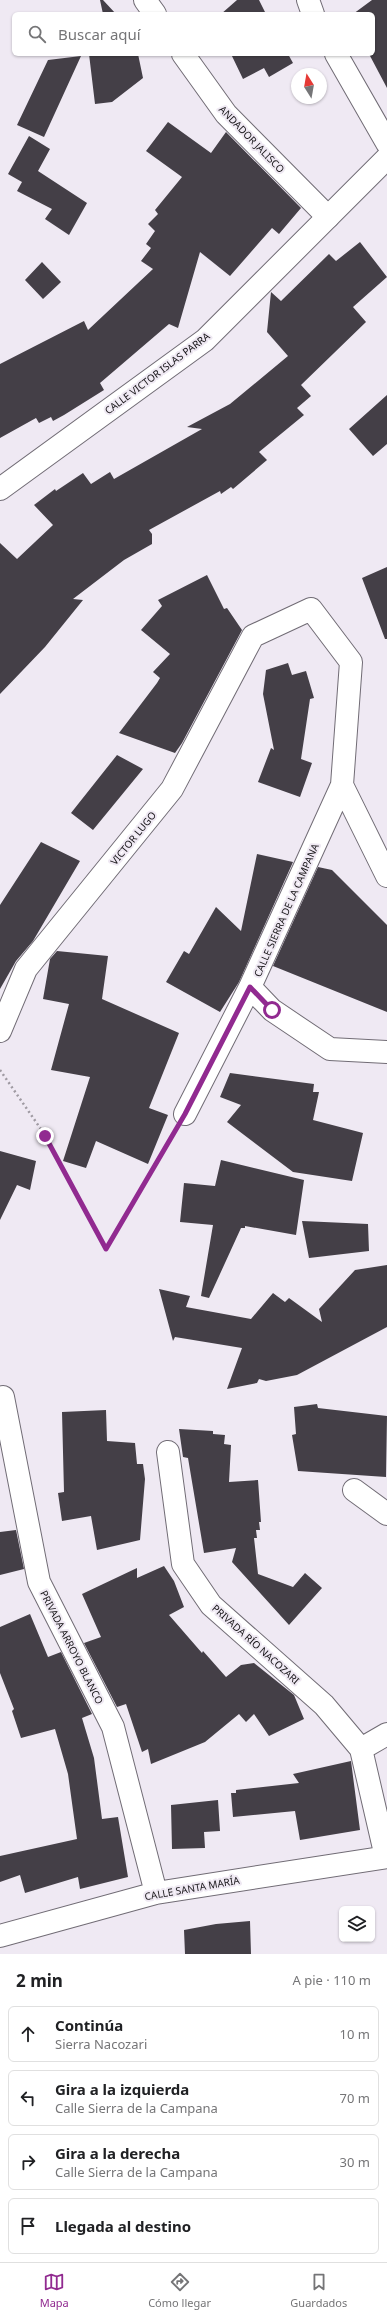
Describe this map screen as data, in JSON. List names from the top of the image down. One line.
{"streets":{"street":["ANDADOR JALISCO","CALLE VICTOR ISLAS PARRA","VICTOR LUGO","CALLE SIERRA DE LA CAMPANA","PRIVADA RÍO NACOZARI","PRIVADA ARROYO BLANCO","CALLE SANTA MARÍA"]},"crossings":[["ANDADOR JALISCO","CALLE VICTOR ISLAS PARRA"],["VICTOR LUGO","CALLE SIERRA DE LA CAMPANA"],["PRIVADA ARROYO BLANCO","CALLE SANTA MARÍA"]],"north":"top","page":{"search":"Buscar aquí","heading":["2 min","A pie · 110 m"],"list":[["Continúa","Sierra Nacozari","10 m"],["Gira a la izquierda","Calle Sierra de la Campana","70 m"],["Gira a la derecha","Calle Sierra de la Campana","30 m"],"Llegada al destino"],"nav":["Mapa","Cómo llegar","Guardados"]}}
